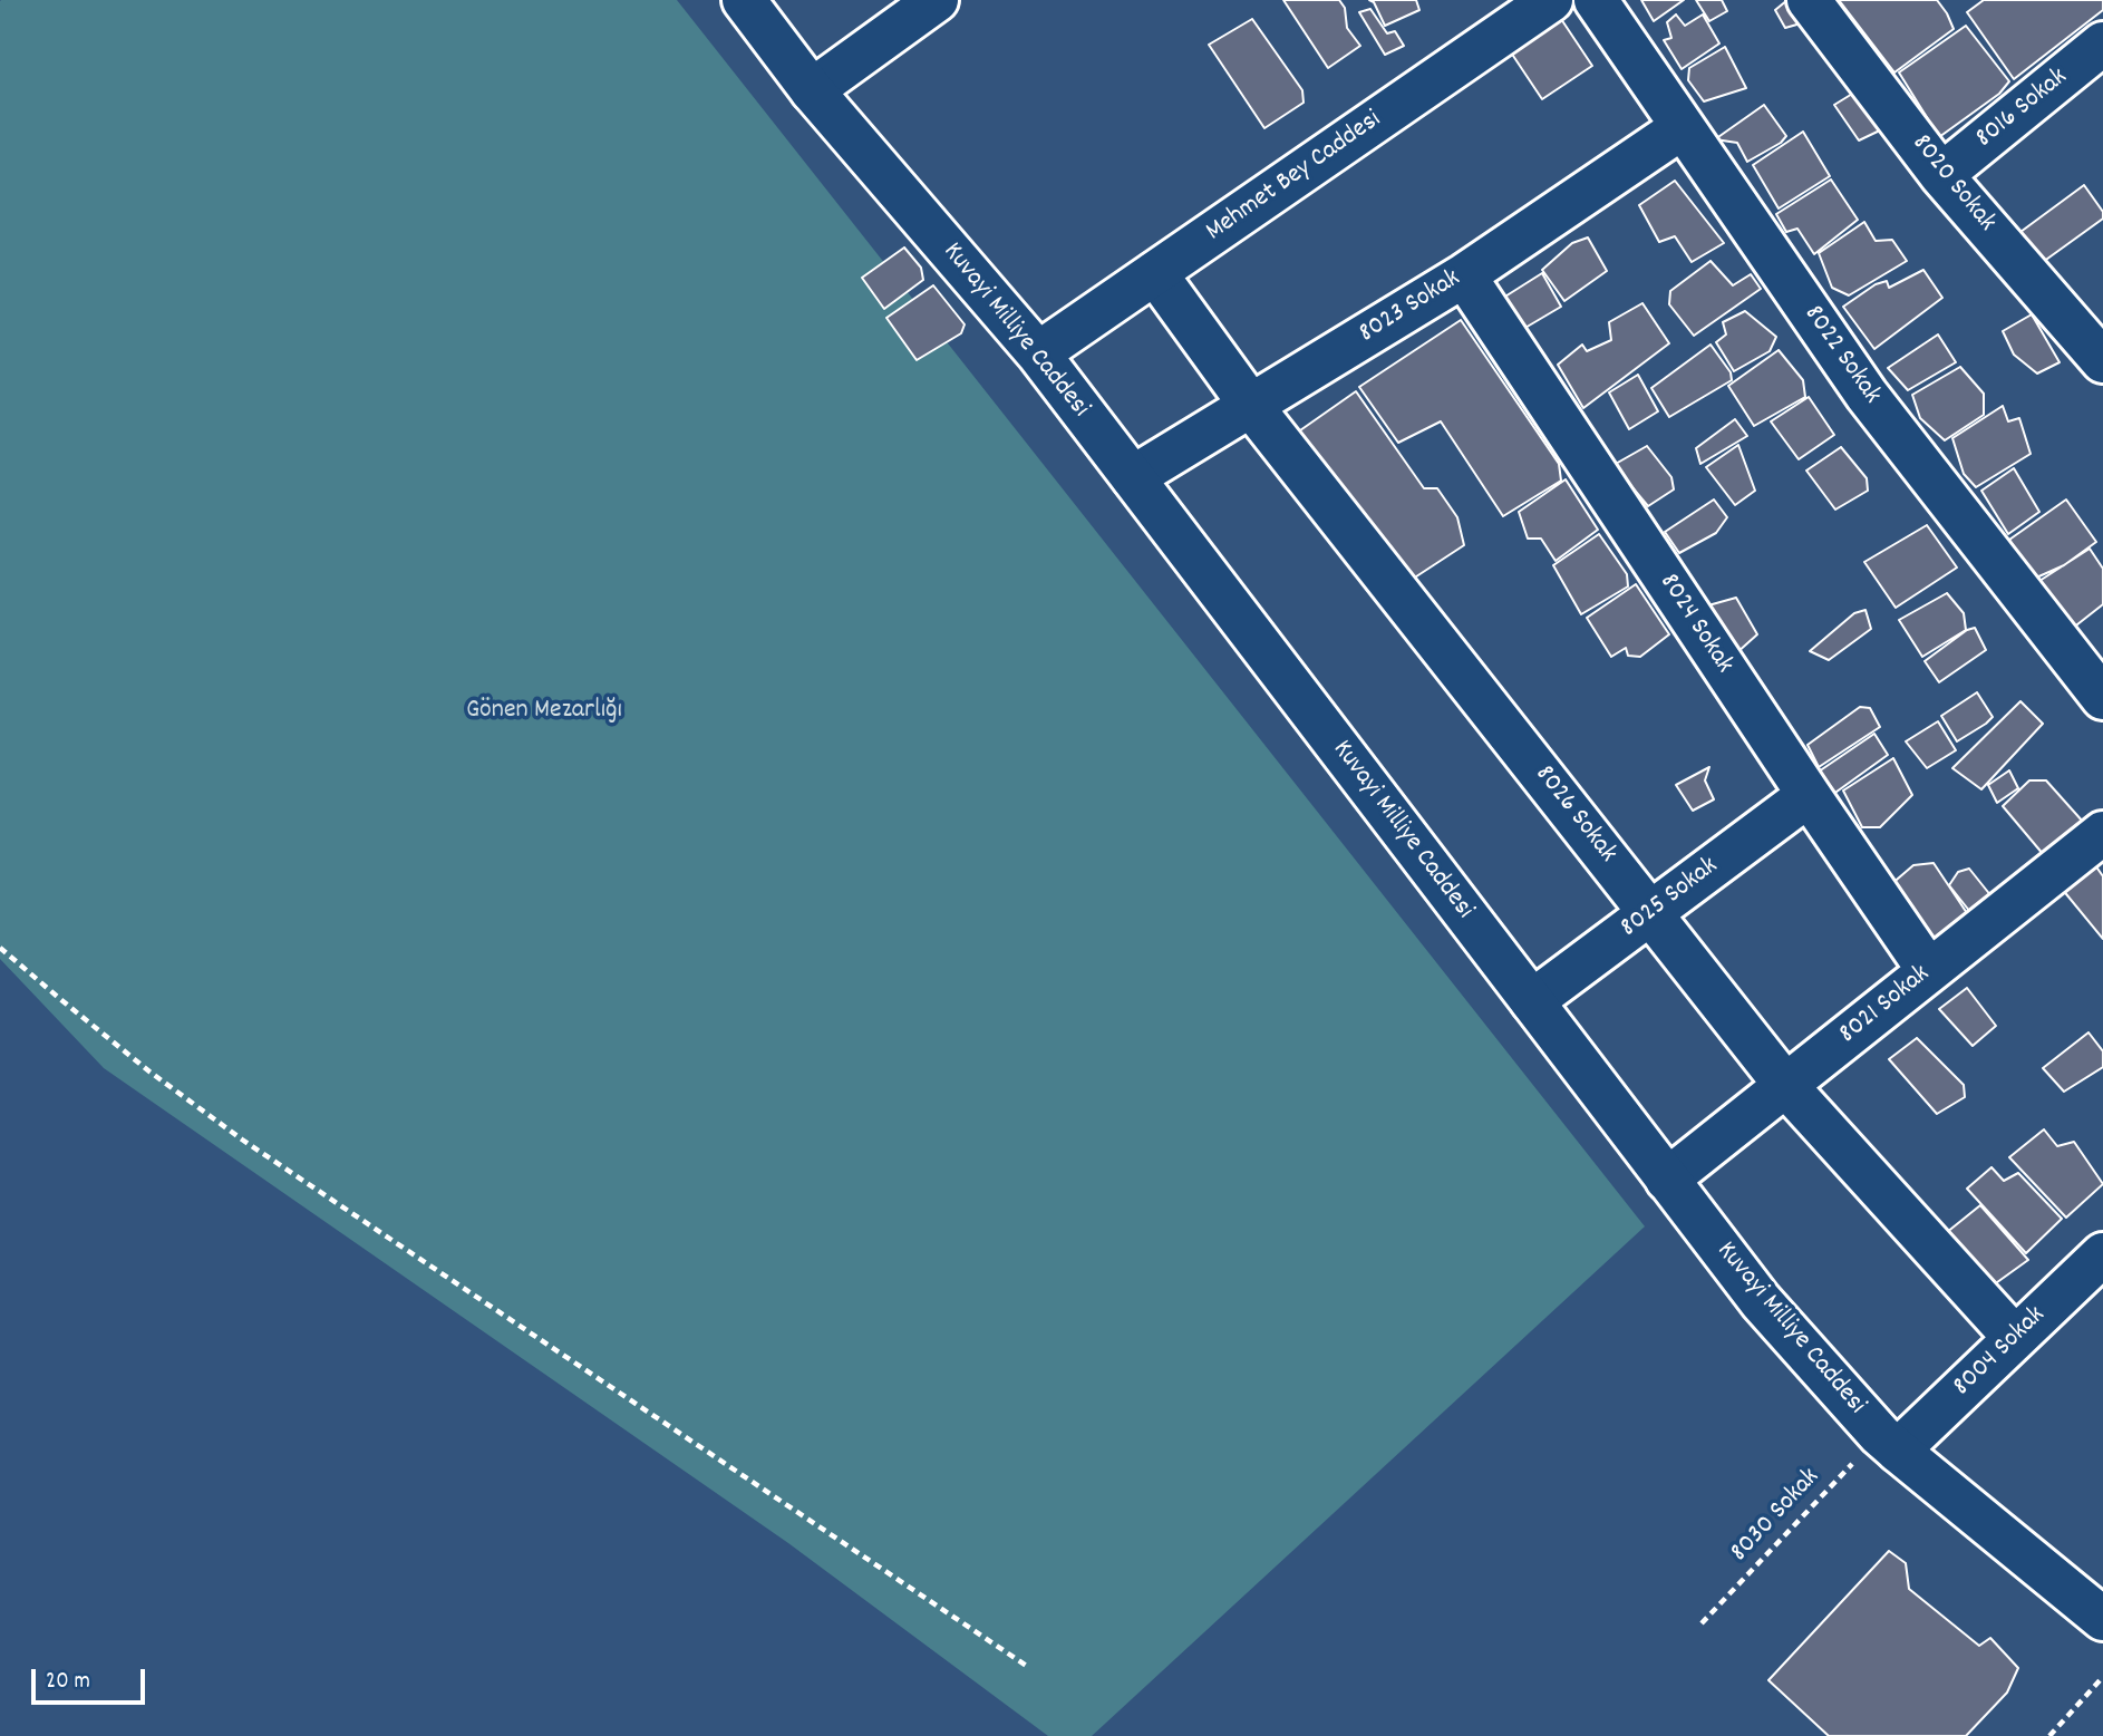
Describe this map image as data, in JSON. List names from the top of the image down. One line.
{"streets":{"street":["8016 Sokak","Mehmet Bey Caddesi","8020 Sokak","8023 Sokak","Kuvayi Milliye Caddesi","8022 Sokak","8024 Sokak","8026 Sokak","8025 Sokak","8021 Sokak","8004 Sokak"],"path":["8030 Sokak"]},"crossings":[["8016 Sokak","8020 Sokak"],["Mehmet Bey Caddesi","Kuvayi Milliye Caddesi"],["Mehmet Bey Caddesi","8026 Sokak"],["8023 Sokak","Kuvayi Milliye Caddesi"],["8023 Sokak","8022 Sokak"],["8023 Sokak","8024 Sokak"],["8023 Sokak","8026 Sokak"],["Kuvayi Milliye Caddesi","8025 Sokak"],["Kuvayi Milliye Caddesi","8021 Sokak"],["Kuvayi Milliye Caddesi","8004 Sokak"],["Kuvayi Milliye Caddesi","8030 Sokak"],["8024 Sokak","8025 Sokak"],["8024 Sokak","8021 Sokak"],["8026 Sokak","8025 Sokak"],["8026 Sokak","8021 Sokak"],["8026 Sokak","8004 Sokak"],["8004 Sokak","8030 Sokak"]],"parks":["Gönen Mezarlığı"],"scale_bar":"20 m"}
